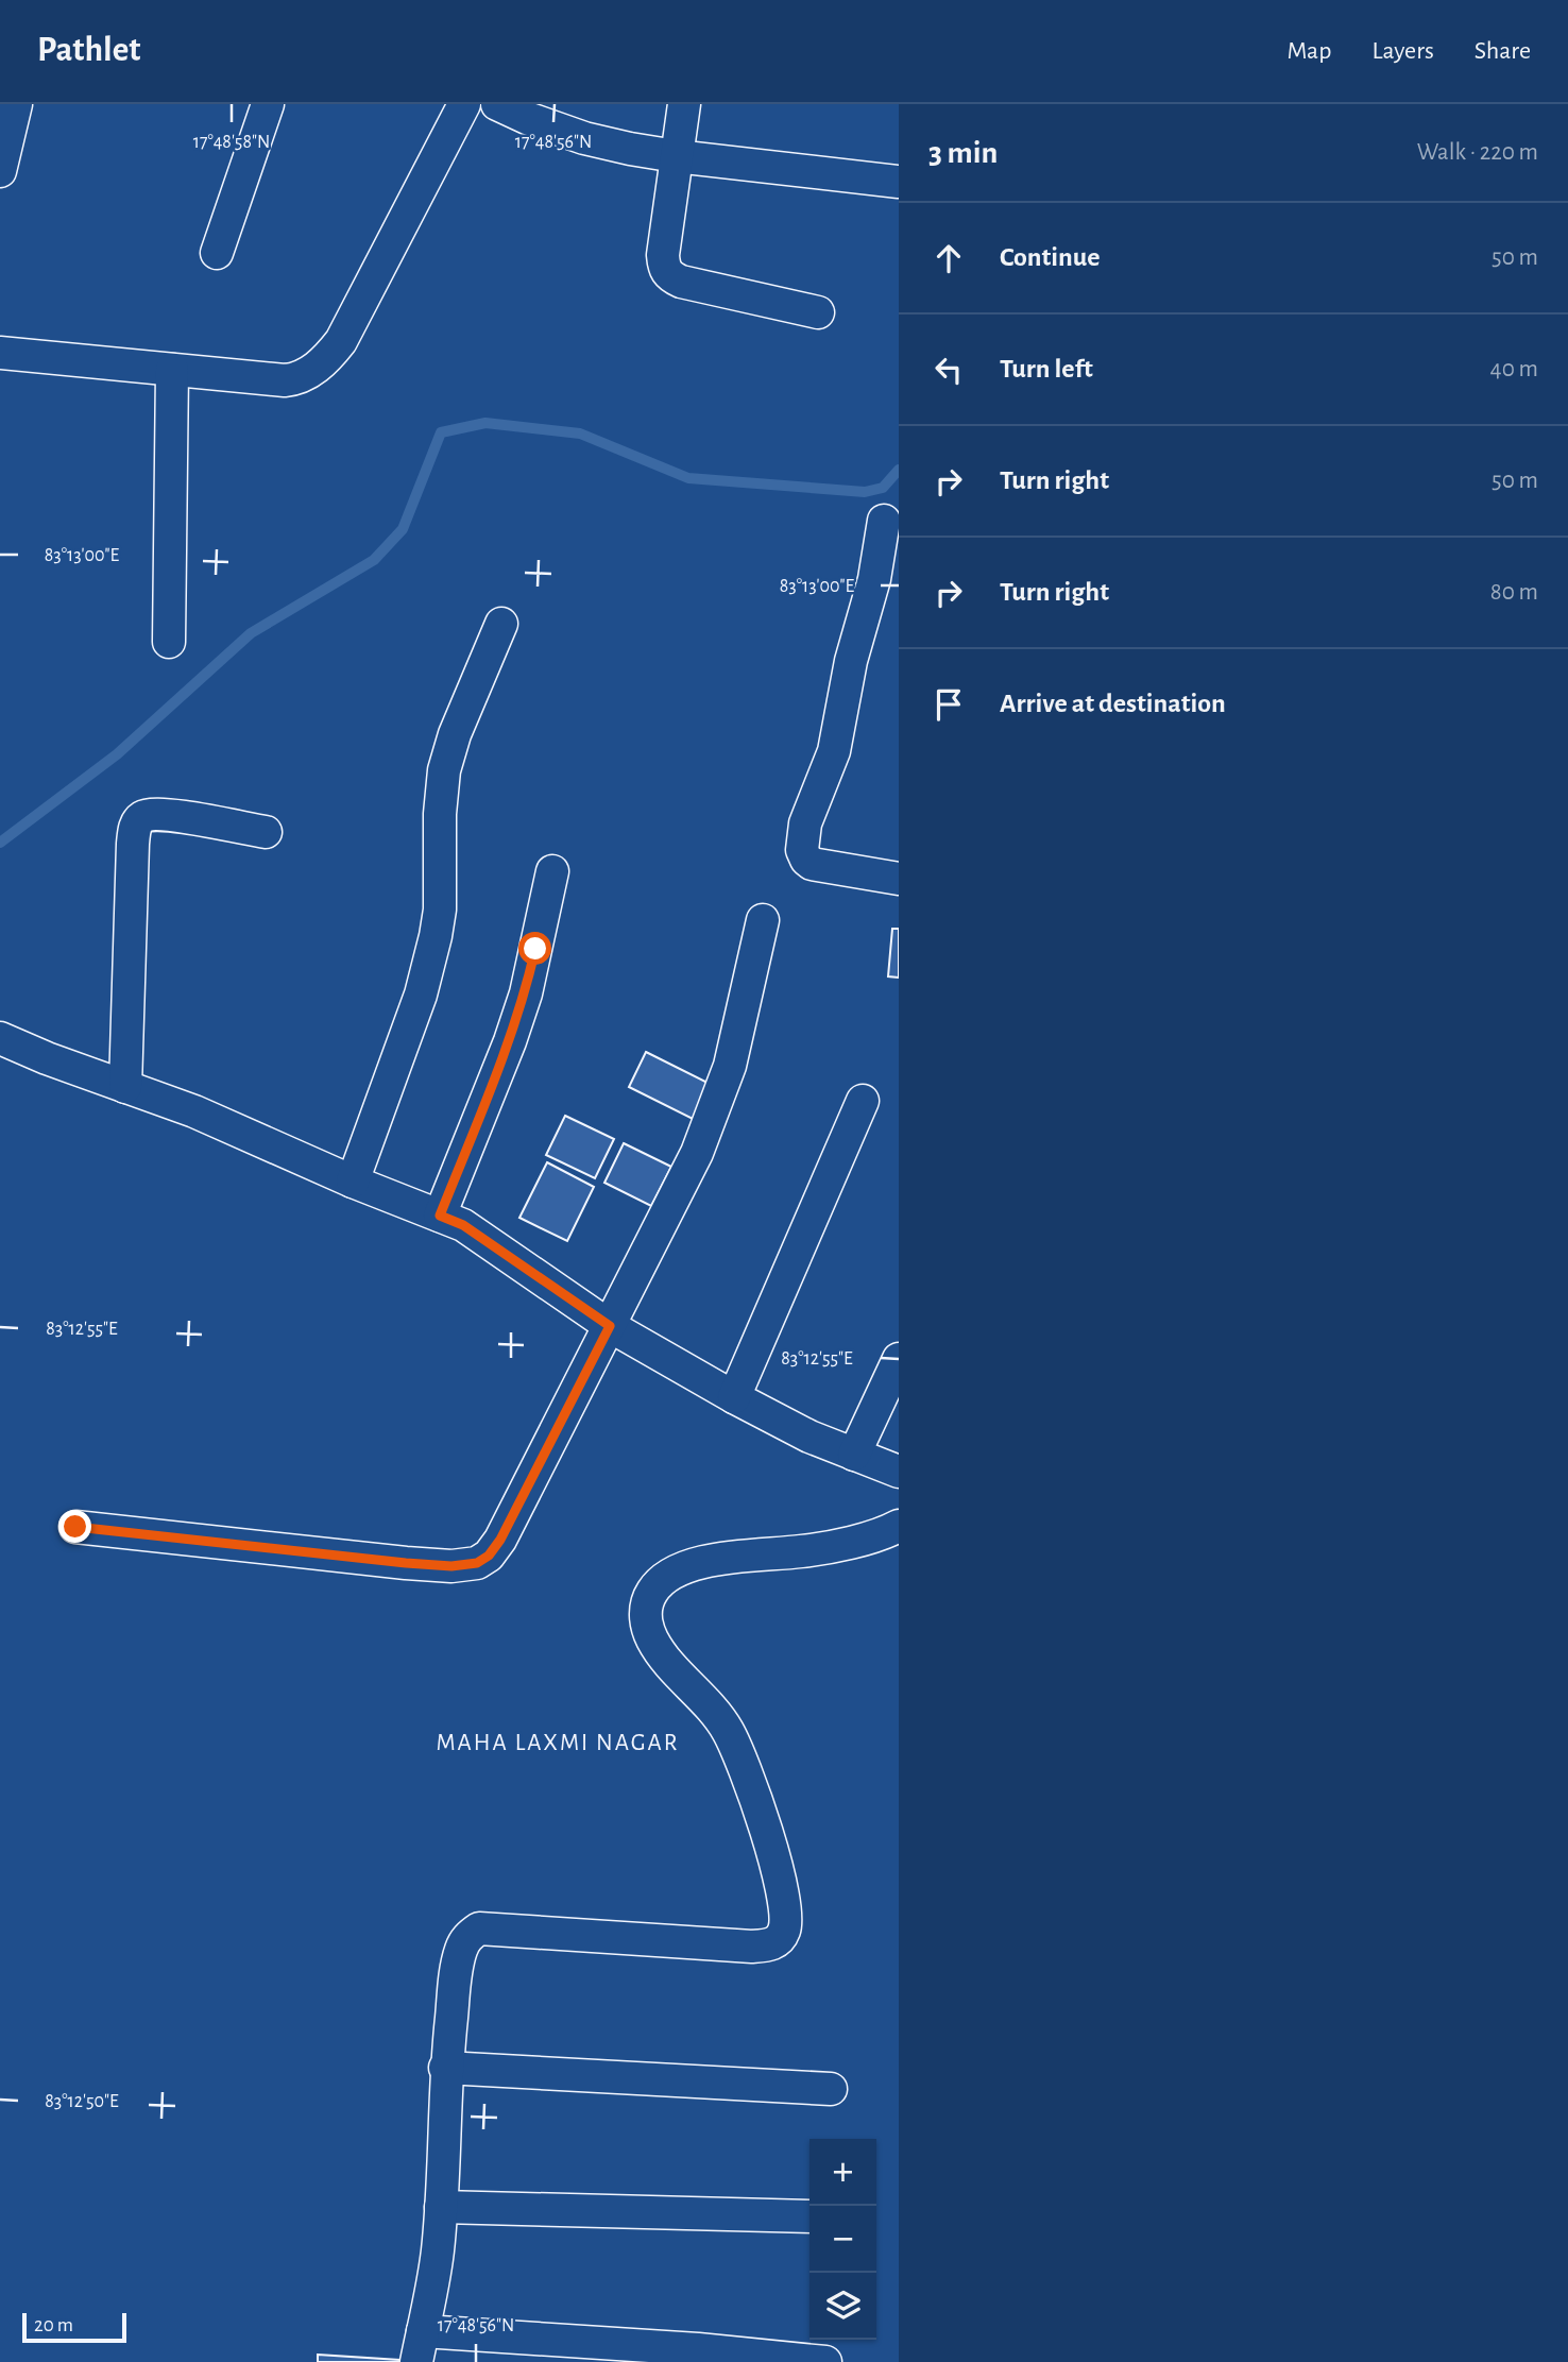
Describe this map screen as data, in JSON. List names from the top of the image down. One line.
{"districts":["MAHA LAXMI NAGAR"],"scale_bar":"20 m","page":{"header":"Pathlet","nav":["Map","Layers","Share"],"heading":["3 min","Walk · 220 m"],"list":[["Continue","50 m"],["Turn left","40 m"],["Turn right","50 m"],["Turn right","80 m"],"Arrive at destination"],"map_buttons":["+","−"],"scale":"20 m"},"coordinates":["17°48'58\"N","17°48'56\"N","83°13'00\"E","83°12'55\"E","83°12'50\"E"]}
